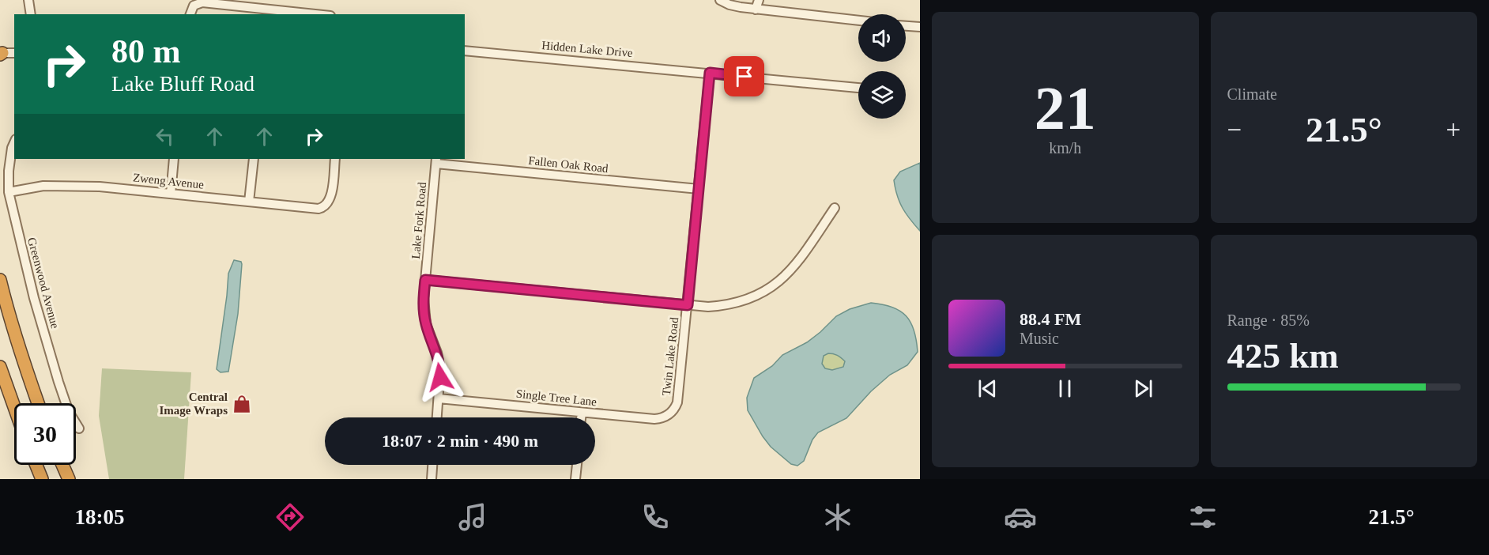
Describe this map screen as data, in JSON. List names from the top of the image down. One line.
{"streets":{"street":["Hidden Lake Drive","Fallen Oak Road","Zweng Avenue","Lake Fork Road","Greenwood Avenue","Twin Lake Road","Single Tree Lane"]},"crossings":[["Hidden Lake Drive","Twin Lake Road"],["Fallen Oak Road","Lake Fork Road"],["Fallen Oak Road","Twin Lake Road"],["Zweng Avenue","Greenwood Avenue"],["Lake Fork Road","Single Tree Lane"],["Twin Lake Road","Single Tree Lane"]],"places":{"shop":["Central Image Wraps"]},"page":{"tile":[["21","km/h"],"Climate",["Range · 85%","425 km"]],"turn":["80 m","Lake Bluff Road"],"heat":["−","21.5°","+"],"song":["88.4 FM","Music"],"limit":"30","trip":"18:07 · 2 min · 490 m","tabs":["18:05","21.5°"]}}
